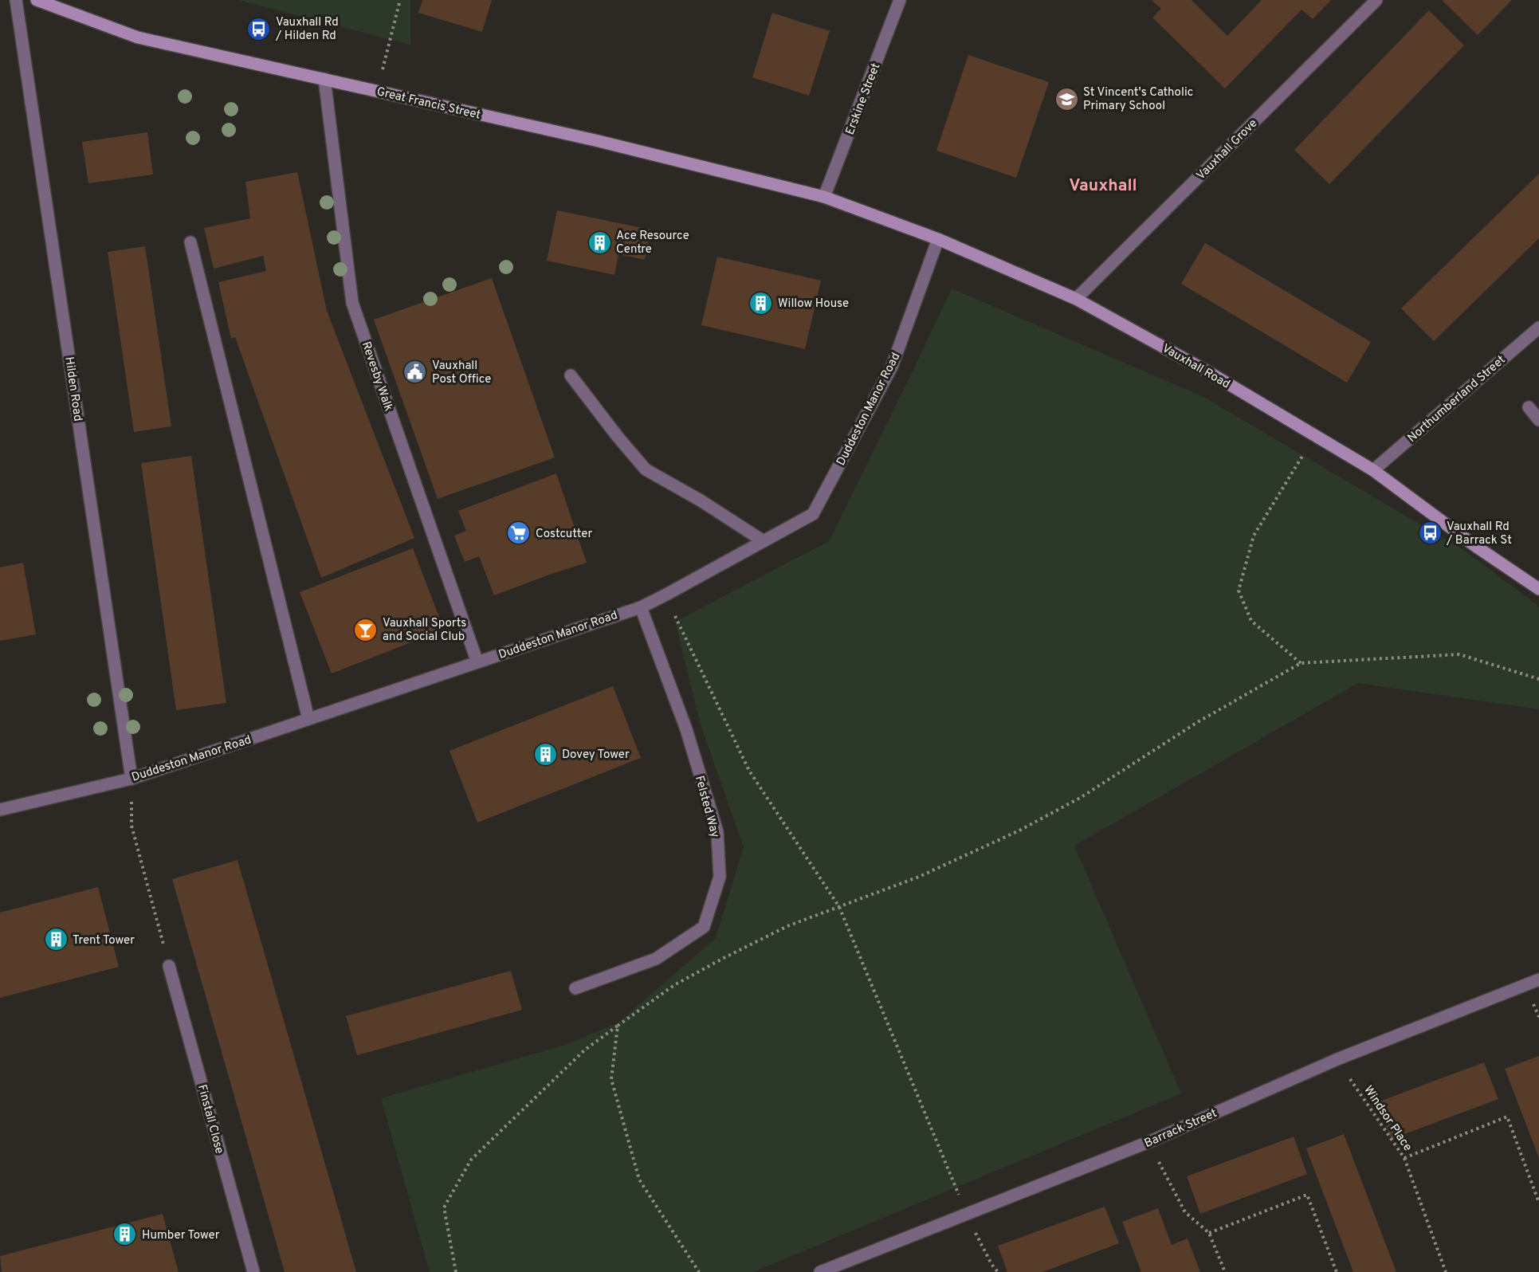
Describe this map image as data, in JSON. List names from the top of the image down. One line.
{"streets":{"main road":["Great Francis Street","Vauxhall Road"],"street":["Erskine Street","Vauxhall Grove","Revesby Walk","Hilden Road","Northumberland Street","Duddeston Manor Road","Felsted Way","Finstall Close","Barrack Street"],"path":["Windsor Place"]},"crossings":[["Erskine Street","Great Francis Street"],["Erskine Street","Vauxhall Road"],["Great Francis Street","Vauxhall Road"],["Great Francis Street","Revesby Walk"],["Vauxhall Grove","Vauxhall Road"],["Vauxhall Road","Northumberland Street"],["Vauxhall Road","Duddeston Manor Road"],["Revesby Walk","Duddeston Manor Road"],["Hilden Road","Duddeston Manor Road"],["Duddeston Manor Road","Felsted Way"],["Windsor Place","Barrack Street"]],"districts":["Vauxhall"],"places":{"bus stop":["Vauxhall Rd / Hilden Rd","Vauxhall Rd / Barrack St"],"school or university":["St Vincent's Catholic Primary School"],"building":["Ace Resource Centre","Willow House","Dovey Tower","Trent Tower","Humber Tower"],"public building":["Vauxhall Post Office"],"supermarket":["Costcutter"],"bar":["Vauxhall Sports and Social Club"]}}
